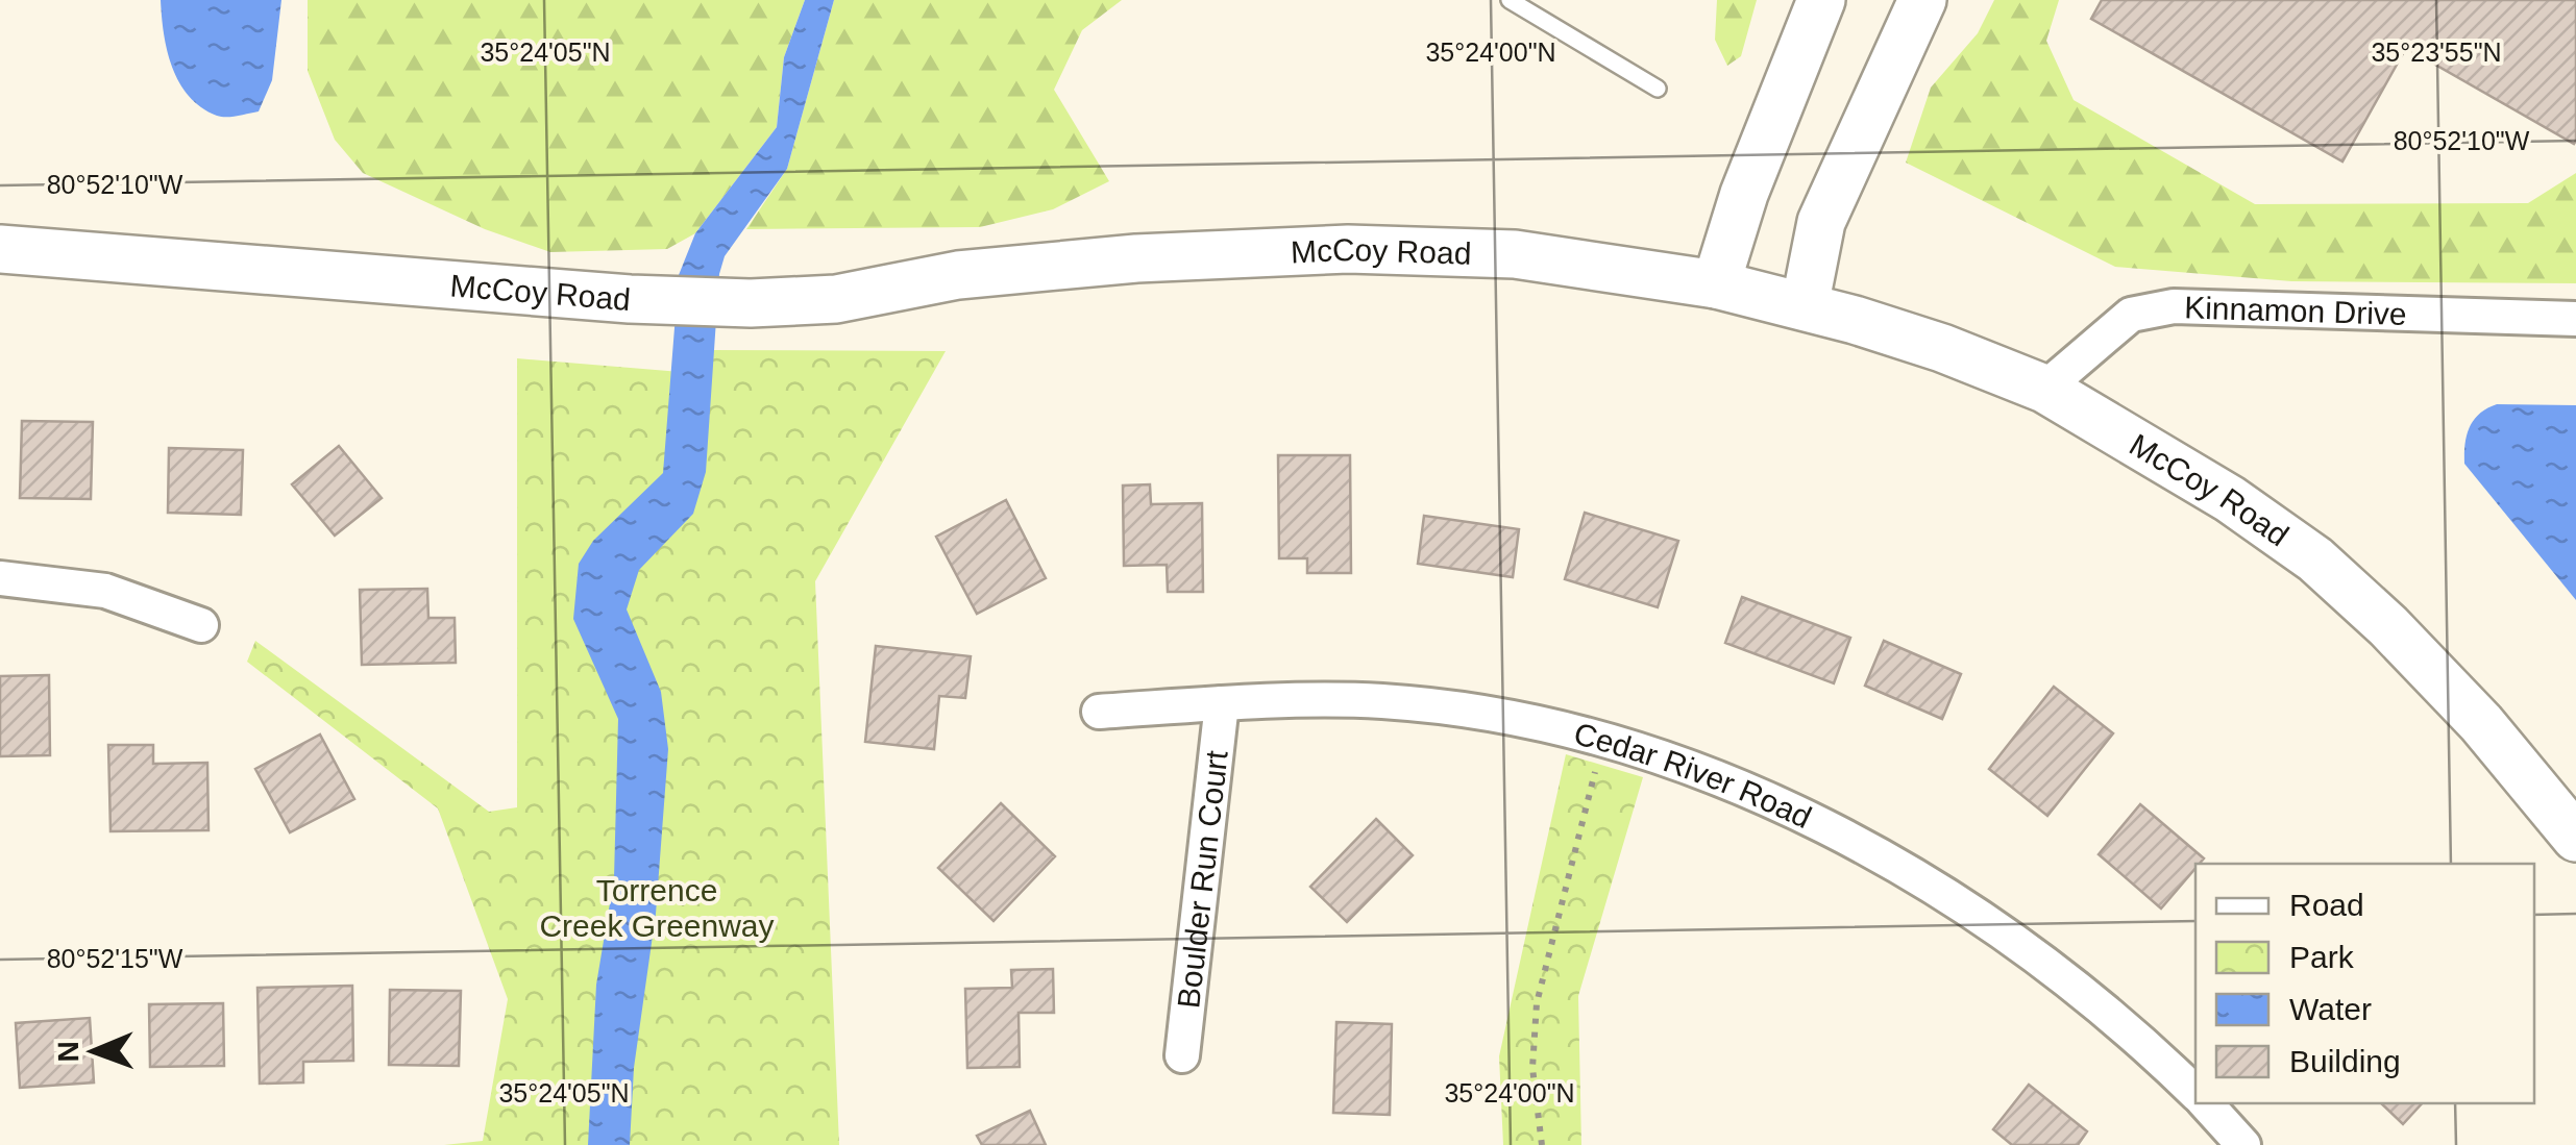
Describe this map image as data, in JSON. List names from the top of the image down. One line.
{"streets":{"main road":["McCoy Road"],"street":["Kinnamon Drive","Cedar River Road","Boulder Run Court"]},"crossings":[["McCoy Road","Kinnamon Drive"],["Cedar River Road","Boulder Run Court"]],"parks":["Torrence Creek Greenway"],"legend":["Road","Park","Water","Building"],"north":"left","coordinates":["35°24'05\"N","35°24'00\"N","35°23'55\"N","80°52'10\"W","80°52'15\"W"]}
